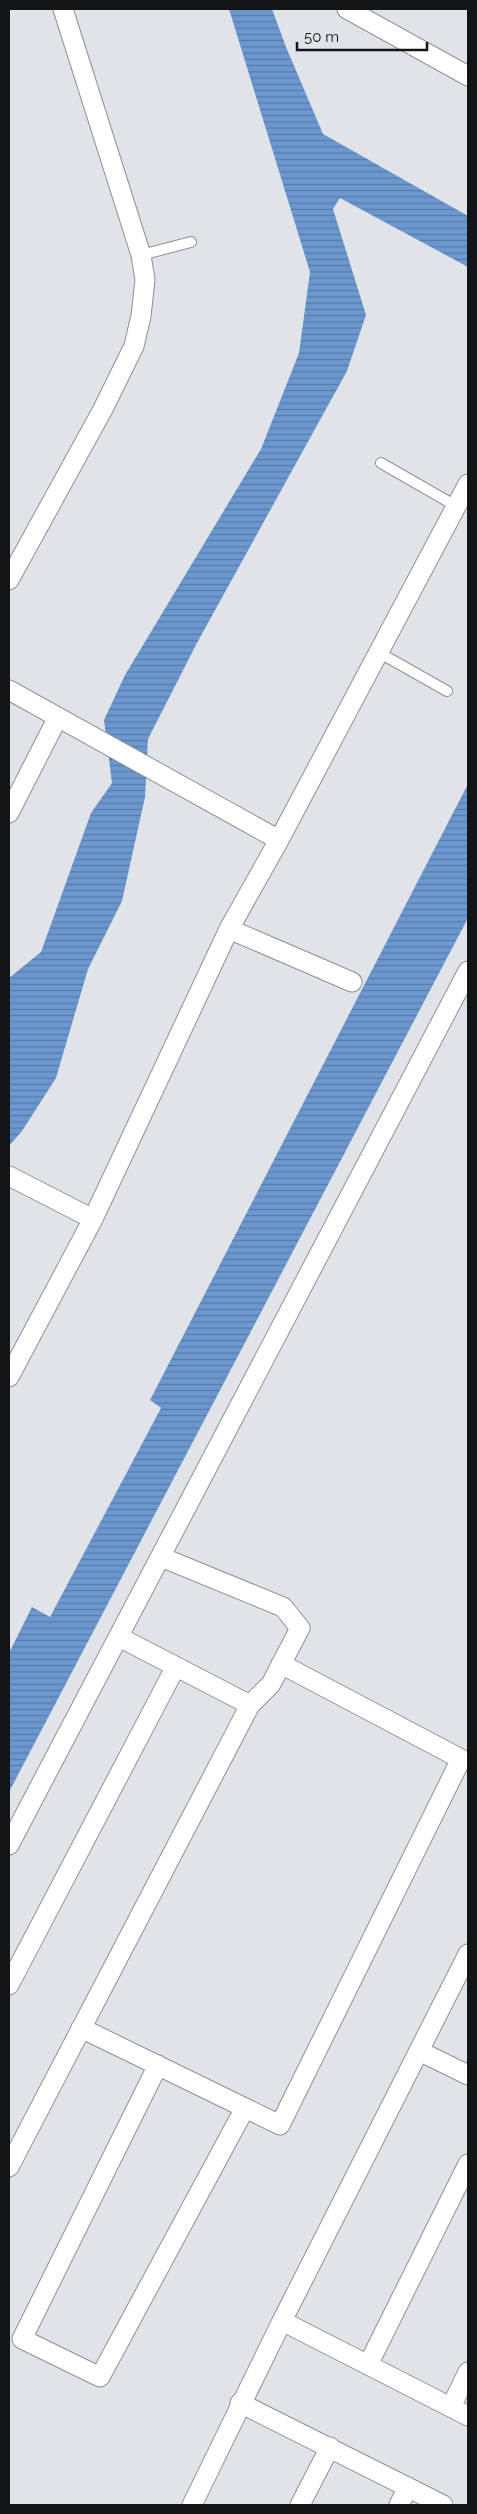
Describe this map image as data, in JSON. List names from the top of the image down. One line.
{"scale_bar":"50 m"}
